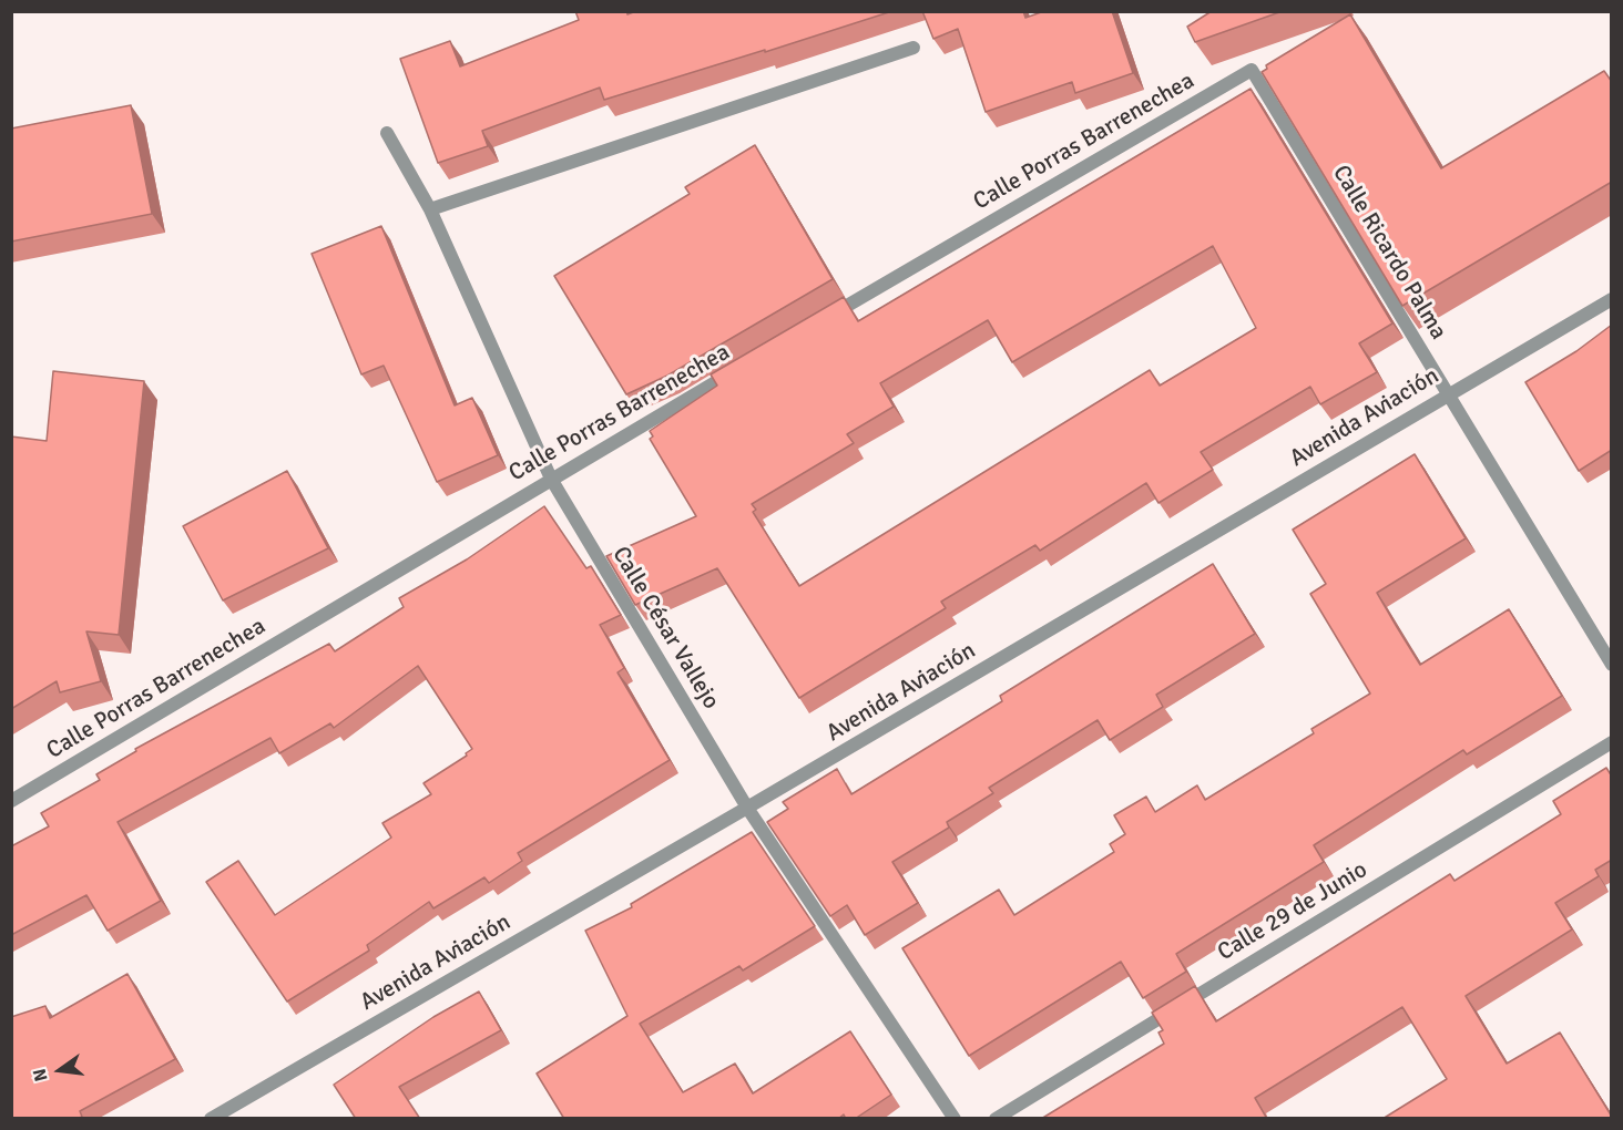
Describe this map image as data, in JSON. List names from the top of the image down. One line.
{"streets":{"street":["Calle Porras Barrenechea","Calle Ricardo Palma","Avenida Aviación","Calle César Vallejo","Calle 29 de Junio"]},"crossings":[["Calle Porras Barrenechea","Calle Ricardo Palma"],["Calle Porras Barrenechea","Calle César Vallejo"],["Calle Ricardo Palma","Avenida Aviación"],["Avenida Aviación","Calle César Vallejo"]],"north":"left"}
